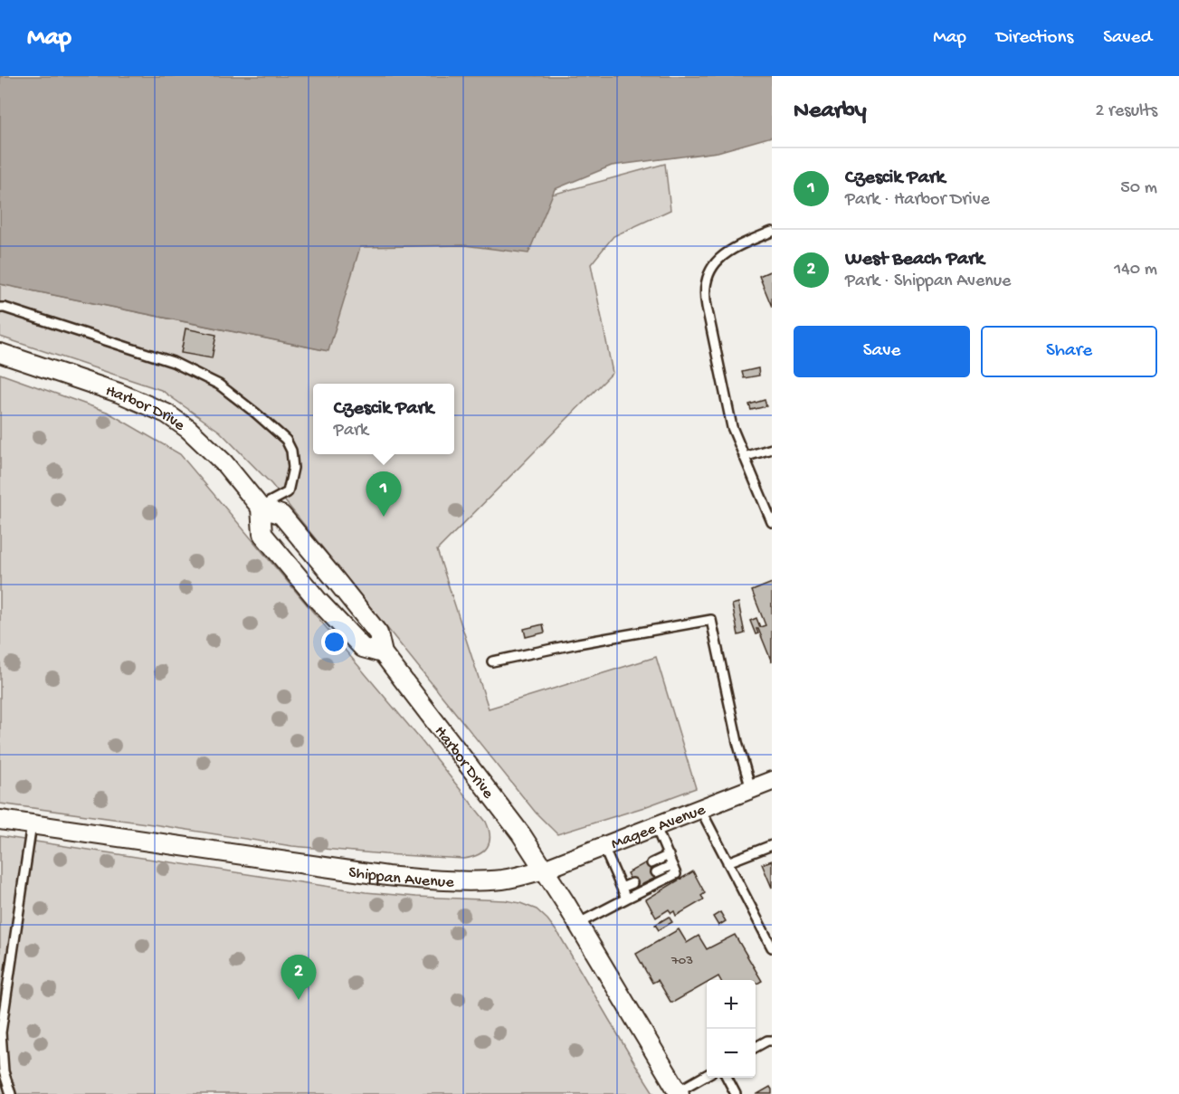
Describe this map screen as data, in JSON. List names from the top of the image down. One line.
{"streets":{"street":["Harbor Drive","Magee Avenue","Shippan Avenue"]},"crossings":[["Harbor Drive","Magee Avenue"],["Harbor Drive","Shippan Avenue"],["Magee Avenue","Shippan Avenue"]],"house_numbers":["703"],"page":{"header":"Map","nav":["Map","Directions","Saved"],"heading":["Nearby","2 results"],"list":[{"mark":"1","name":"Czescik Park","note":"Park · Harbor Drive","value":"50 m"},{"mark":"2","name":"West Beach Park","note":"Park · Shippan Avenue","value":"140 m"}],"buttons":["Save","Share"],"popup":["Czescik Park","Park"],"pins":["1","2"],"map_buttons":["+","−"]}}
